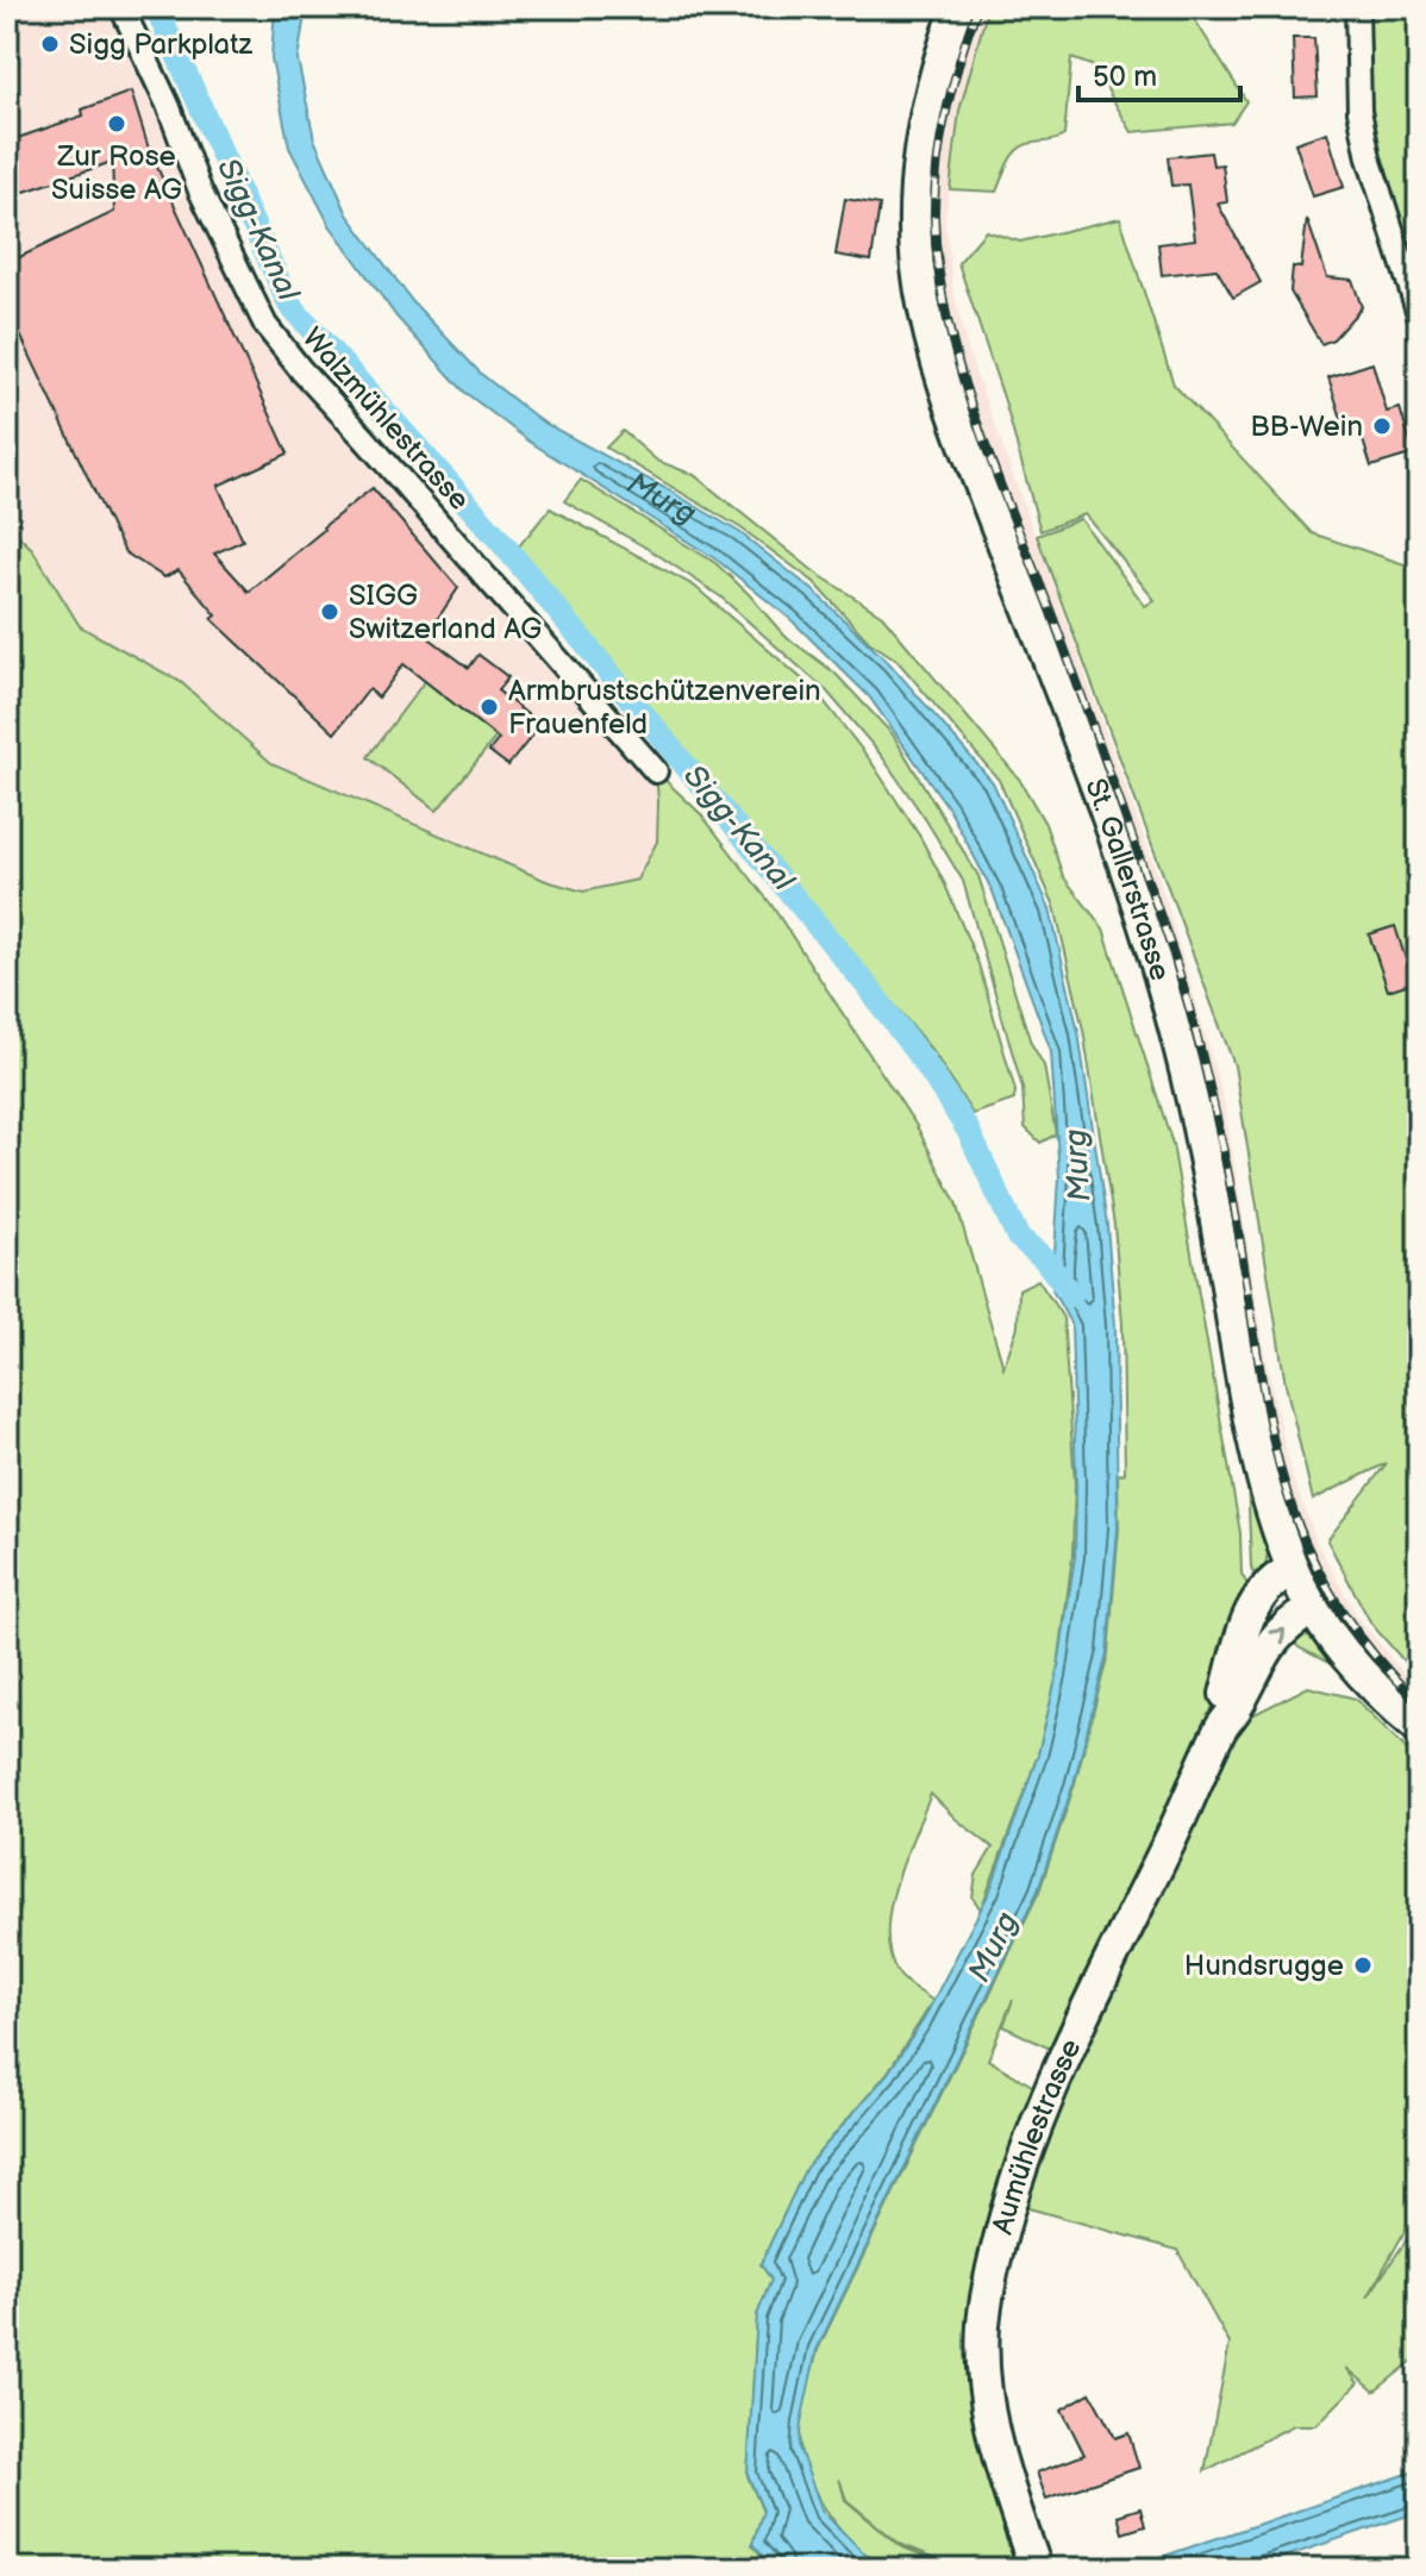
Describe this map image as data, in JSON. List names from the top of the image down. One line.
{"streets":{"main road":["St. Gallerstrasse","Aumühlestrasse"],"street":["Walzmühlestrasse"]},"crossings":[["St. Gallerstrasse","Aumühlestrasse"]],"water":["Sigg-Kanal","Murg"],"places":["Sigg Parkplatz","Zur Rose Suisse AG","BB-Wein","SIGG Switzerland AG","Armbrustschützenverein Frauenfeld","Hundsrugge"],"scale_bar":"50 m"}
